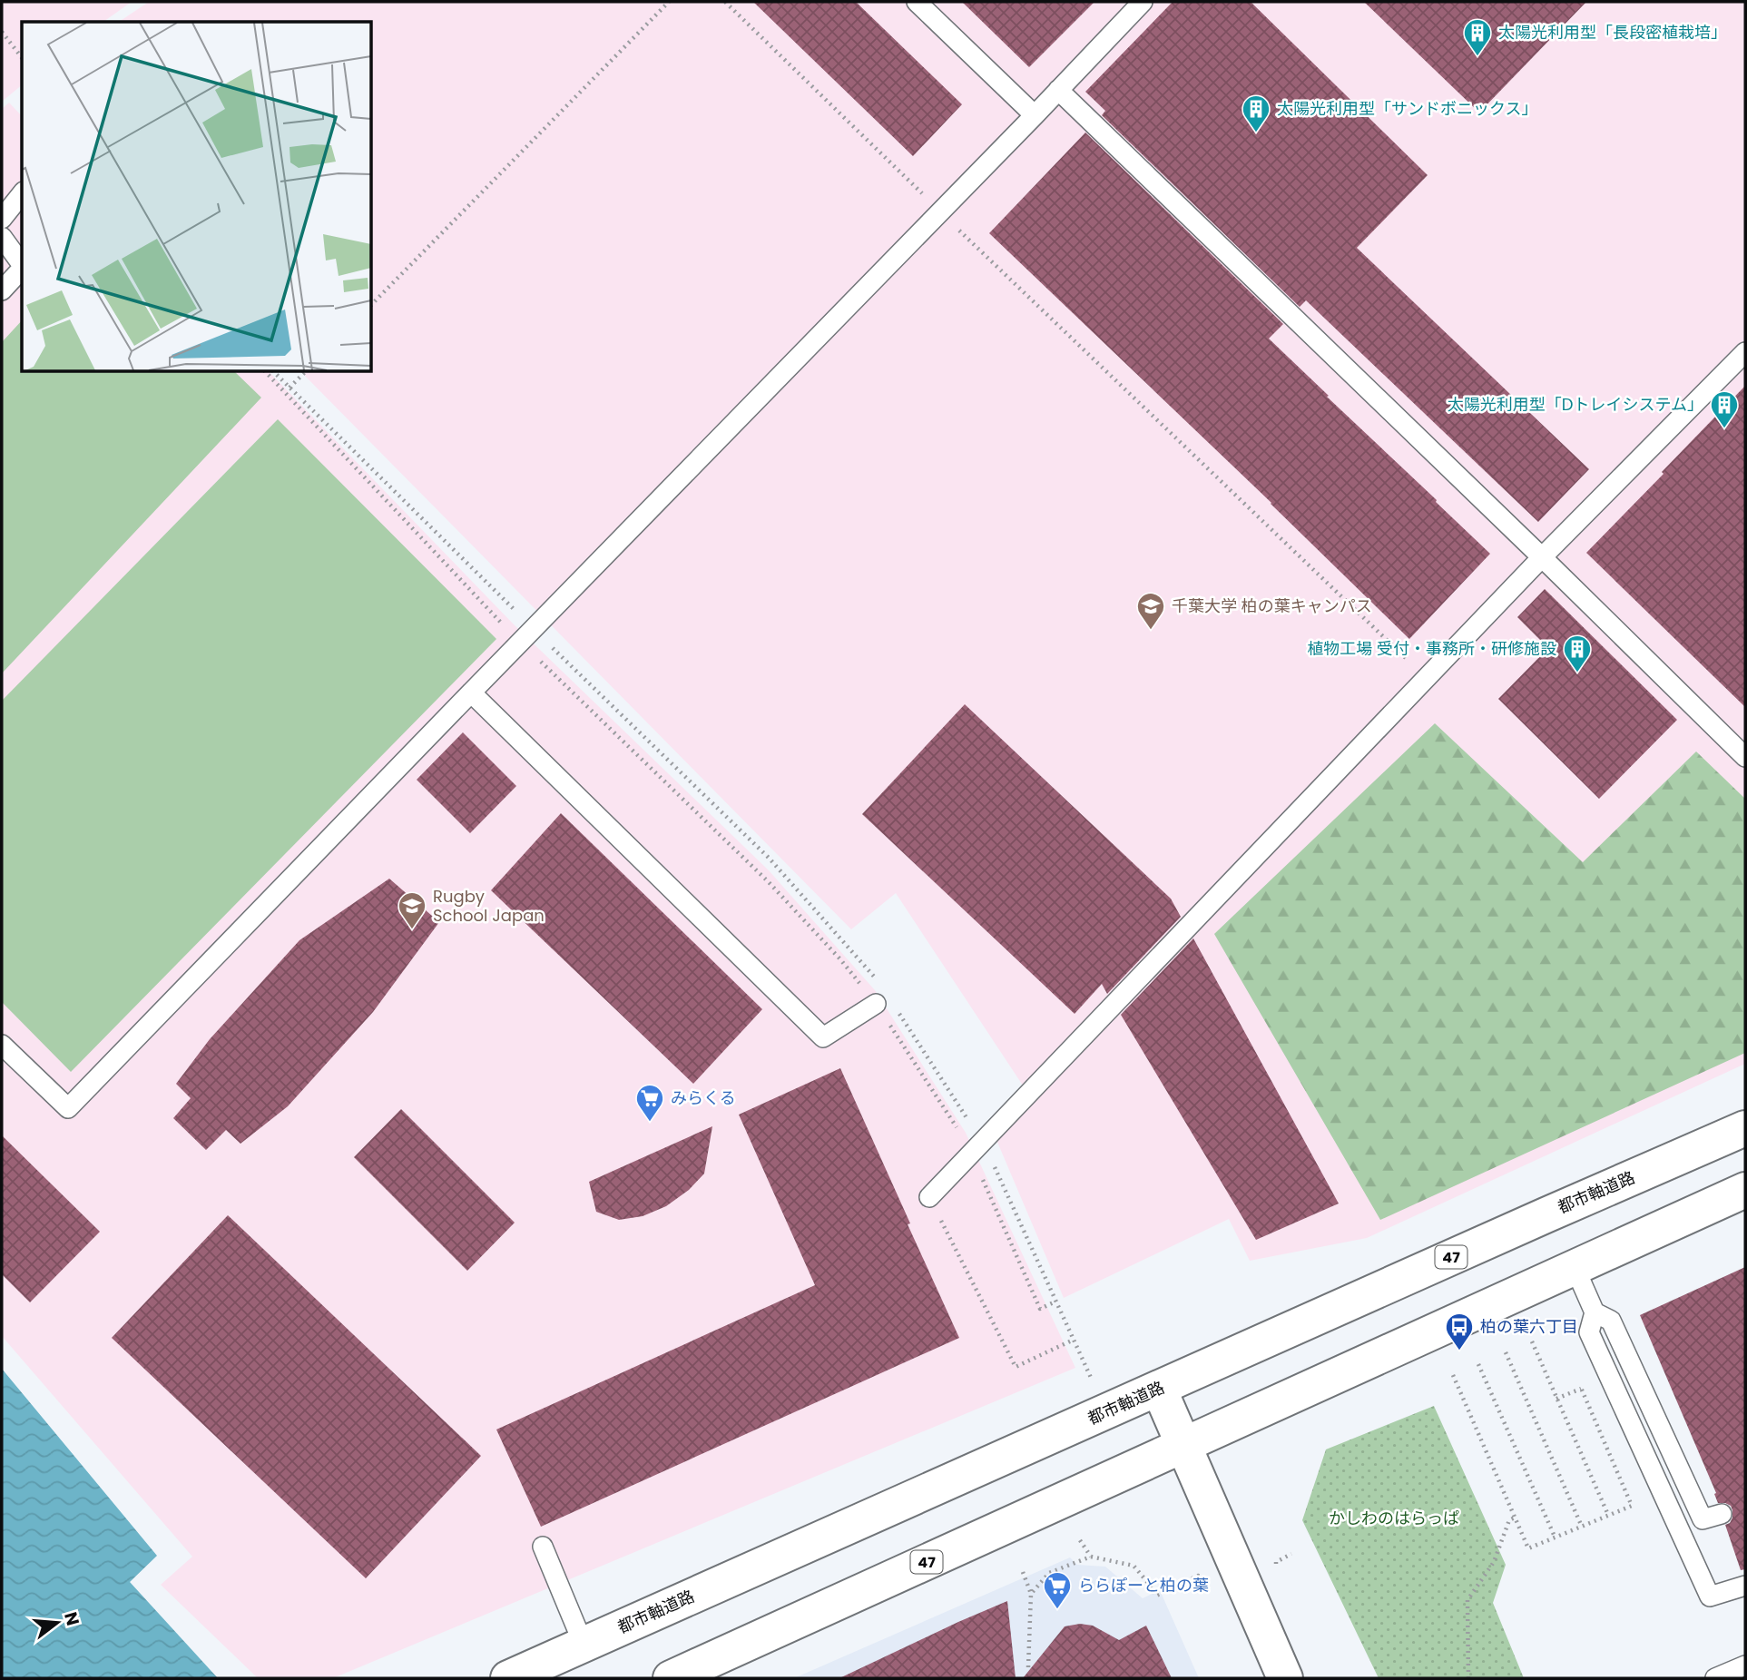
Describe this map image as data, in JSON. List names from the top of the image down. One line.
{"streets":{"main road":["都市軸道路","47"]},"parks":["かしわのはらっぱ"],"places":{"building":["太陽光利用型「長段密植栽培」","太陽光利用型「サンドボニックス」","太陽光利用型「Dトレイシステム」","植物工場 受付・事務所・研修施設"],"school or university":["千葉大学 柏の葉キャンパス","Rugby School Japan"],"supermarket":["みらくる","ららぽーと柏の葉"],"bus stop":["柏の葉六丁目"]},"north":"right"}
